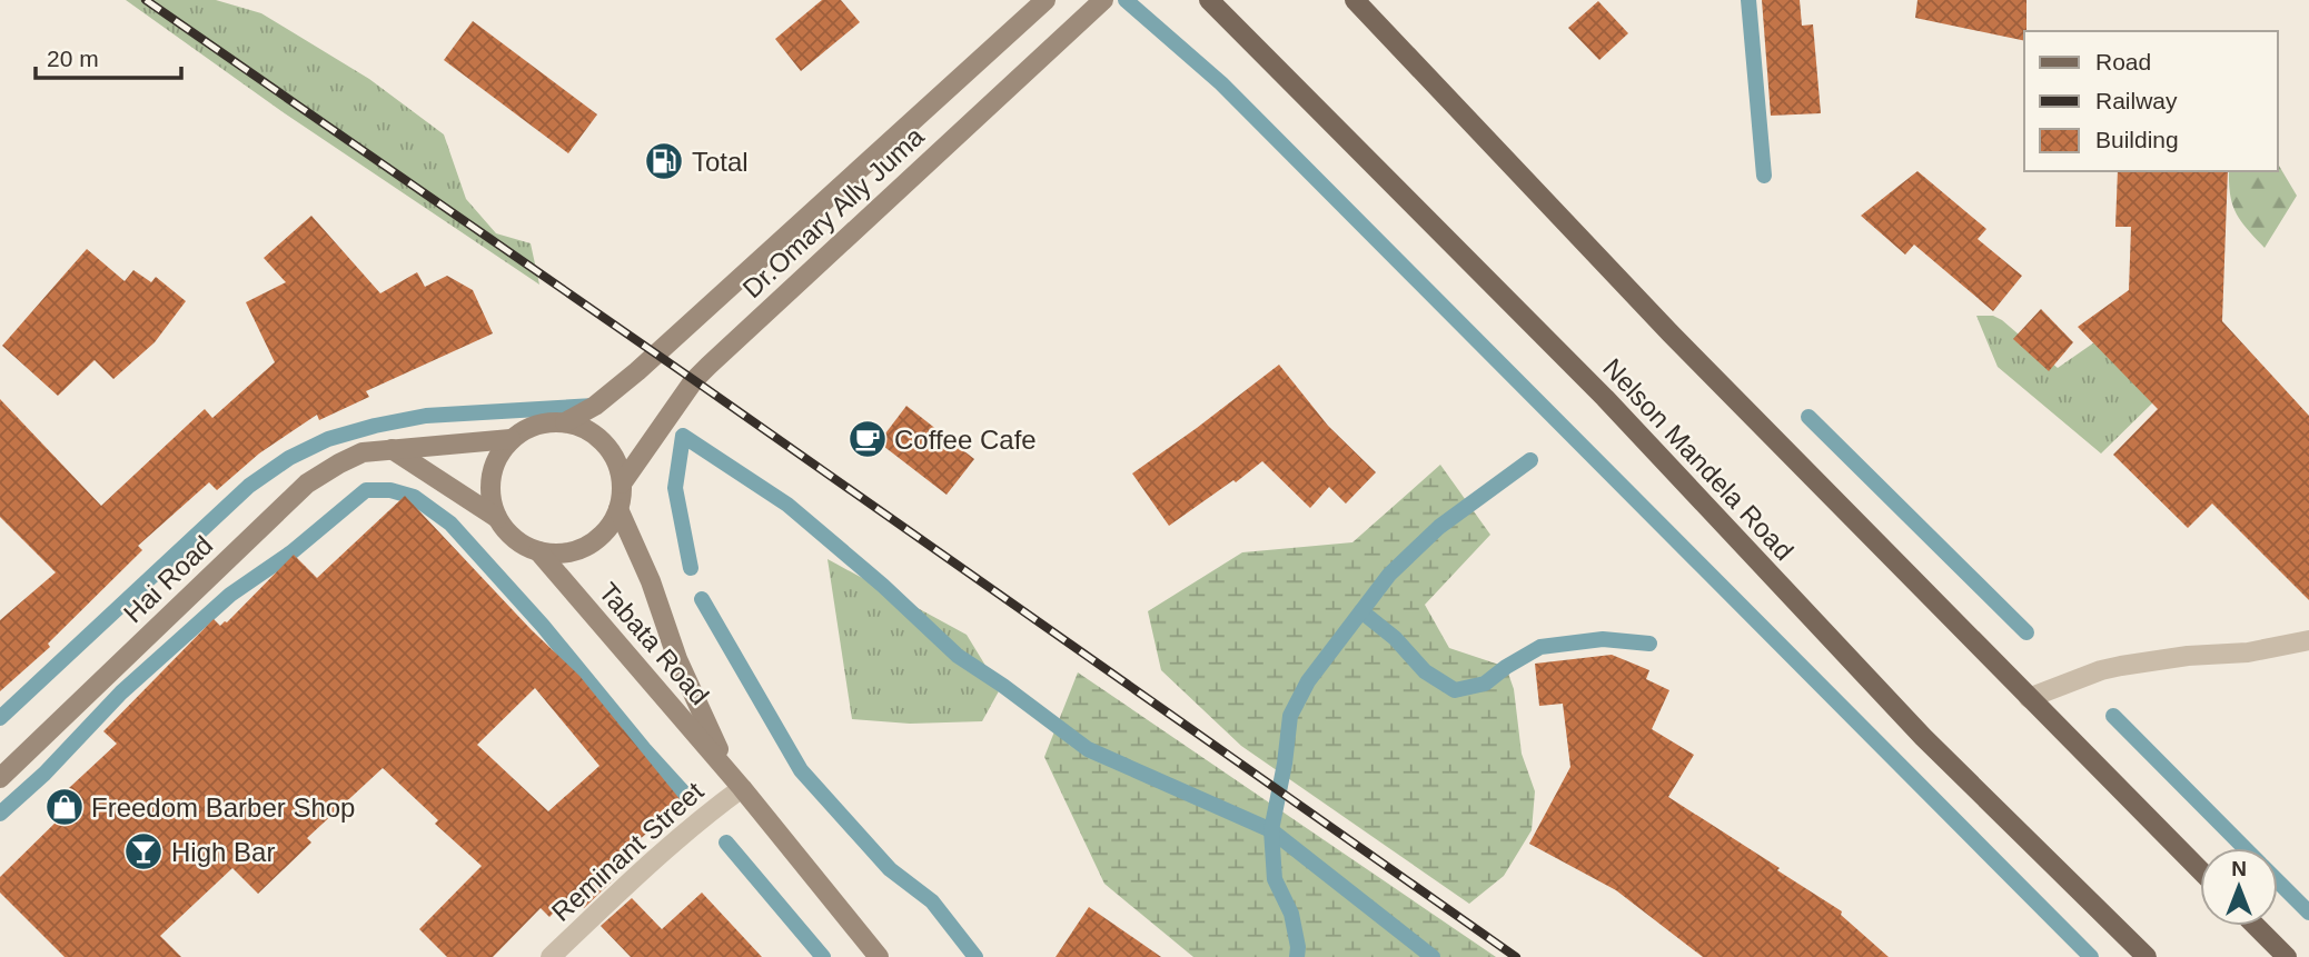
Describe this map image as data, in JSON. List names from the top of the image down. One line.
{"streets":{"main road":["Dr.Omary Ally Juma","Nelson Mandela Road","Hai Road","Tabata Road"],"street":["Reminant Street"]},"crossings":[["Dr.Omary Ally Juma","Hai Road"],["Dr.Omary Ally Juma","Tabata Road"],["Hai Road","Tabata Road"],["Tabata Road","Reminant Street"]],"places":{"fuel station":["Total"],"cafe":["Coffee Cafe"],"shop":["Freedom Barber Shop"],"bar":["High Bar"]},"legend":["Road","Railway","Building"],"scale_bar":"20 m","north":"top"}
